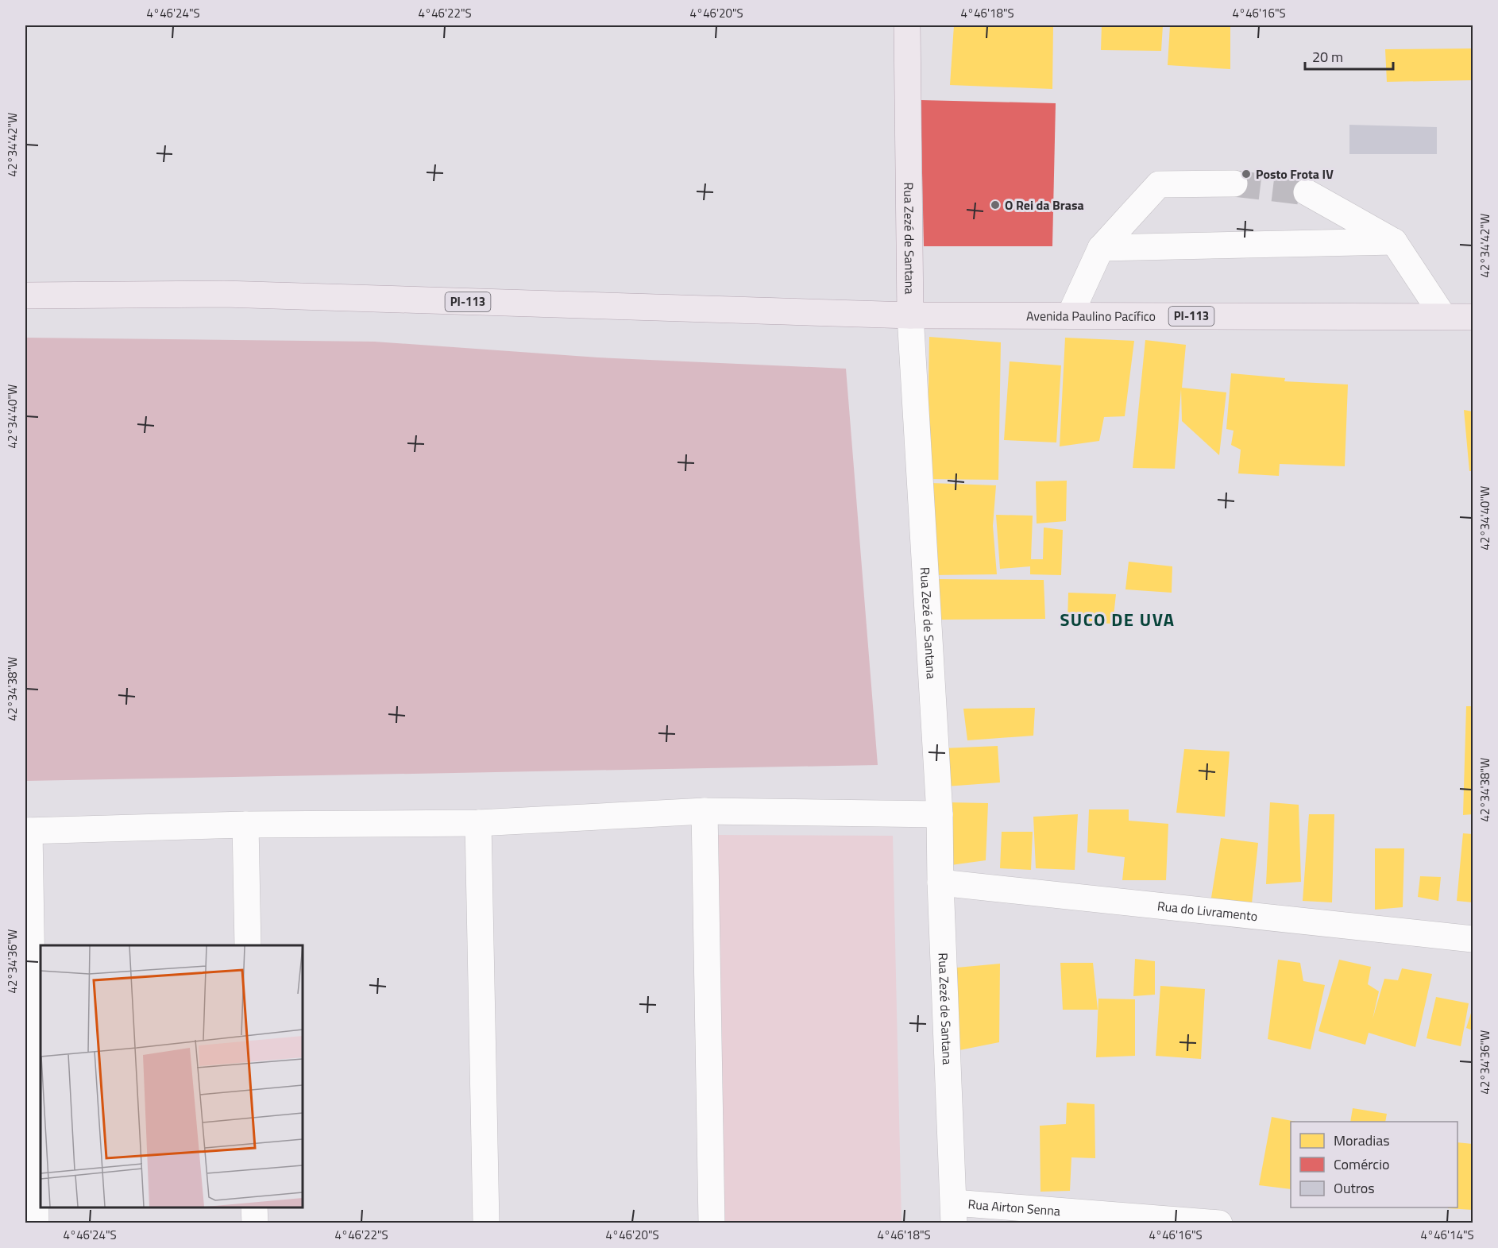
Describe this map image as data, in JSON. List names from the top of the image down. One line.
{"streets":{"main road":["Rua Zezé de Santana","PI-113","Avenida Paulino Pacífico"],"street":["Rua do Livramento","Rua Airton Senna"]},"crossings":[["Rua Zezé de Santana","PI-113"],["Rua Zezé de Santana","Avenida Paulino Pacífico"],["Rua Zezé de Santana","Rua do Livramento"],["Rua Zezé de Santana","Rua Airton Senna"],["PI-113","Avenida Paulino Pacífico"]],"districts":["SUCO DE UVA"],"places":["Posto Frota IV","O Rei da Brasa"],"legend":["Moradias","Comércio","Outros"],"scale_bar":"20 m","coordinates":["4°46'24\"S","4°46'22\"S","4°46'20\"S","4°46'18\"S","4°46'16\"S","42°34'42\"W","42°34'40\"W","42°34'38\"W","42°34'36\"W","4°46'14\"S"]}
